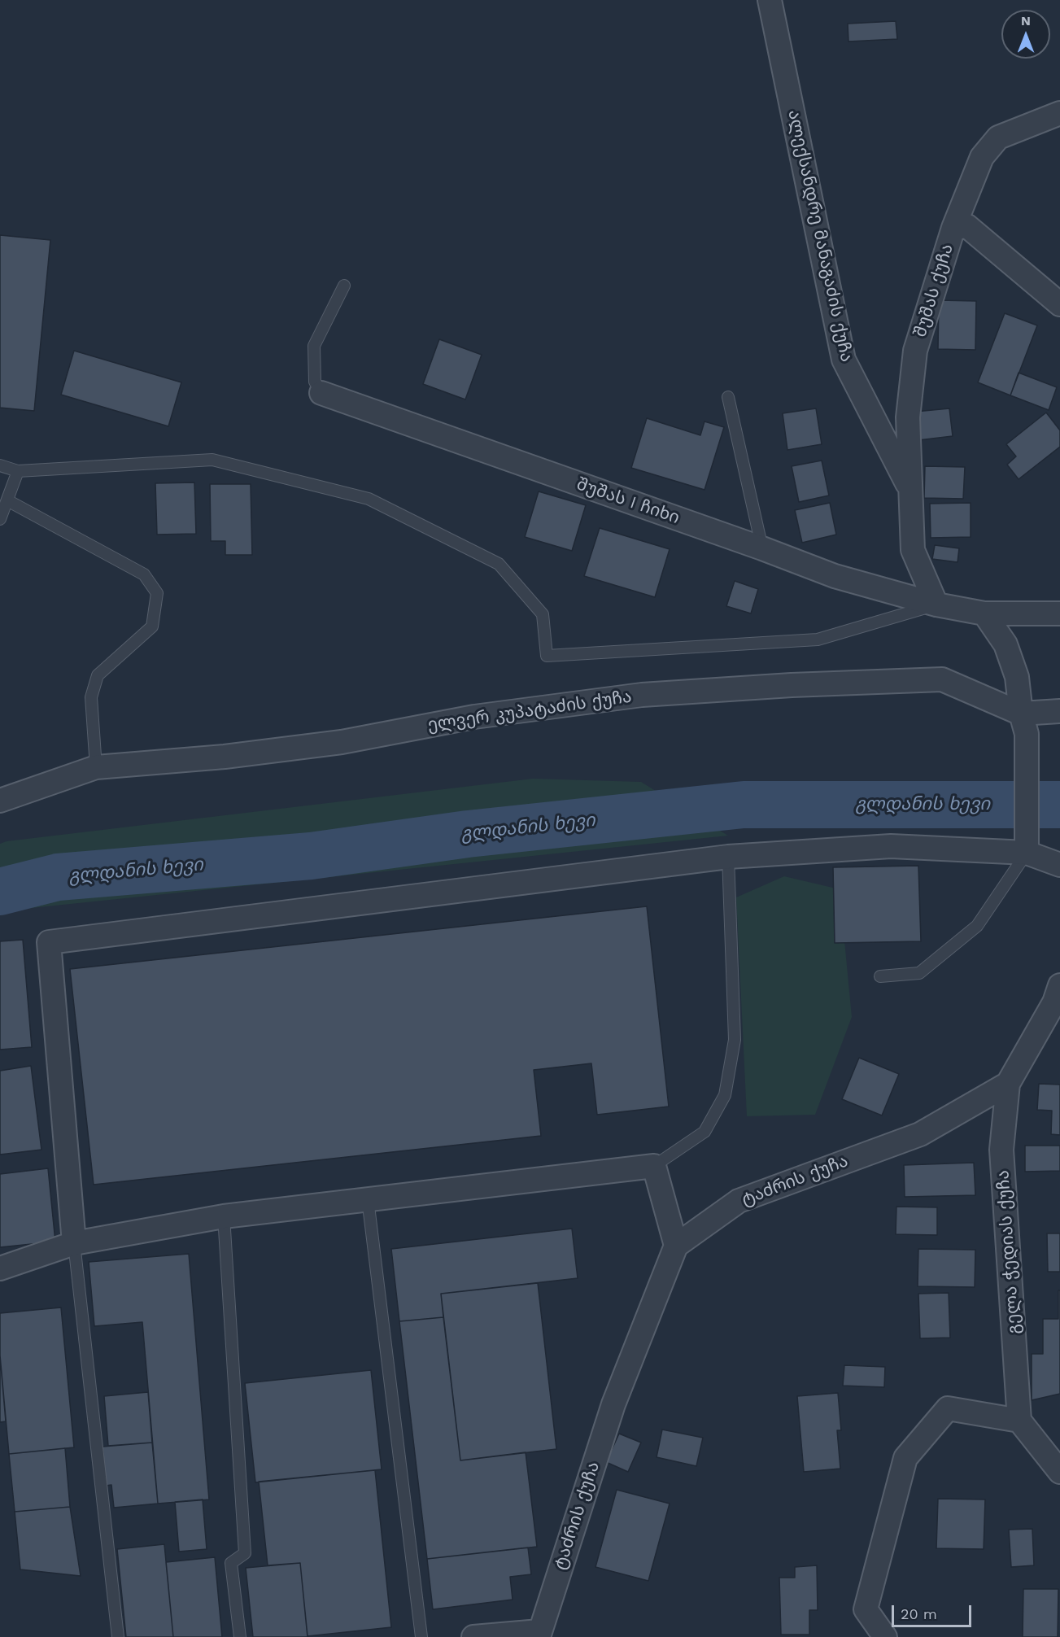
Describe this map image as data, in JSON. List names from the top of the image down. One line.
{"streets":{"street":["ალექსანდრე მანაგაძის ქუჩა","შუშას ქუჩა","შუშას I ჩიხი","ელვერ კუპატაძის ქუჩა","ტაძრის ქუჩა","გელა ჭედიას ქუჩა"]},"crossings":[["ალექსანდრე მანაგაძის ქუჩა","შუშას ქუჩა"],["შუშას ქუჩა","შუშას I ჩიხი"],["ტაძრის ქუჩა","გელა ჭედიას ქუჩა"]],"water":["გლდანის ხევი"],"scale_bar":"20 m","north":"top"}
